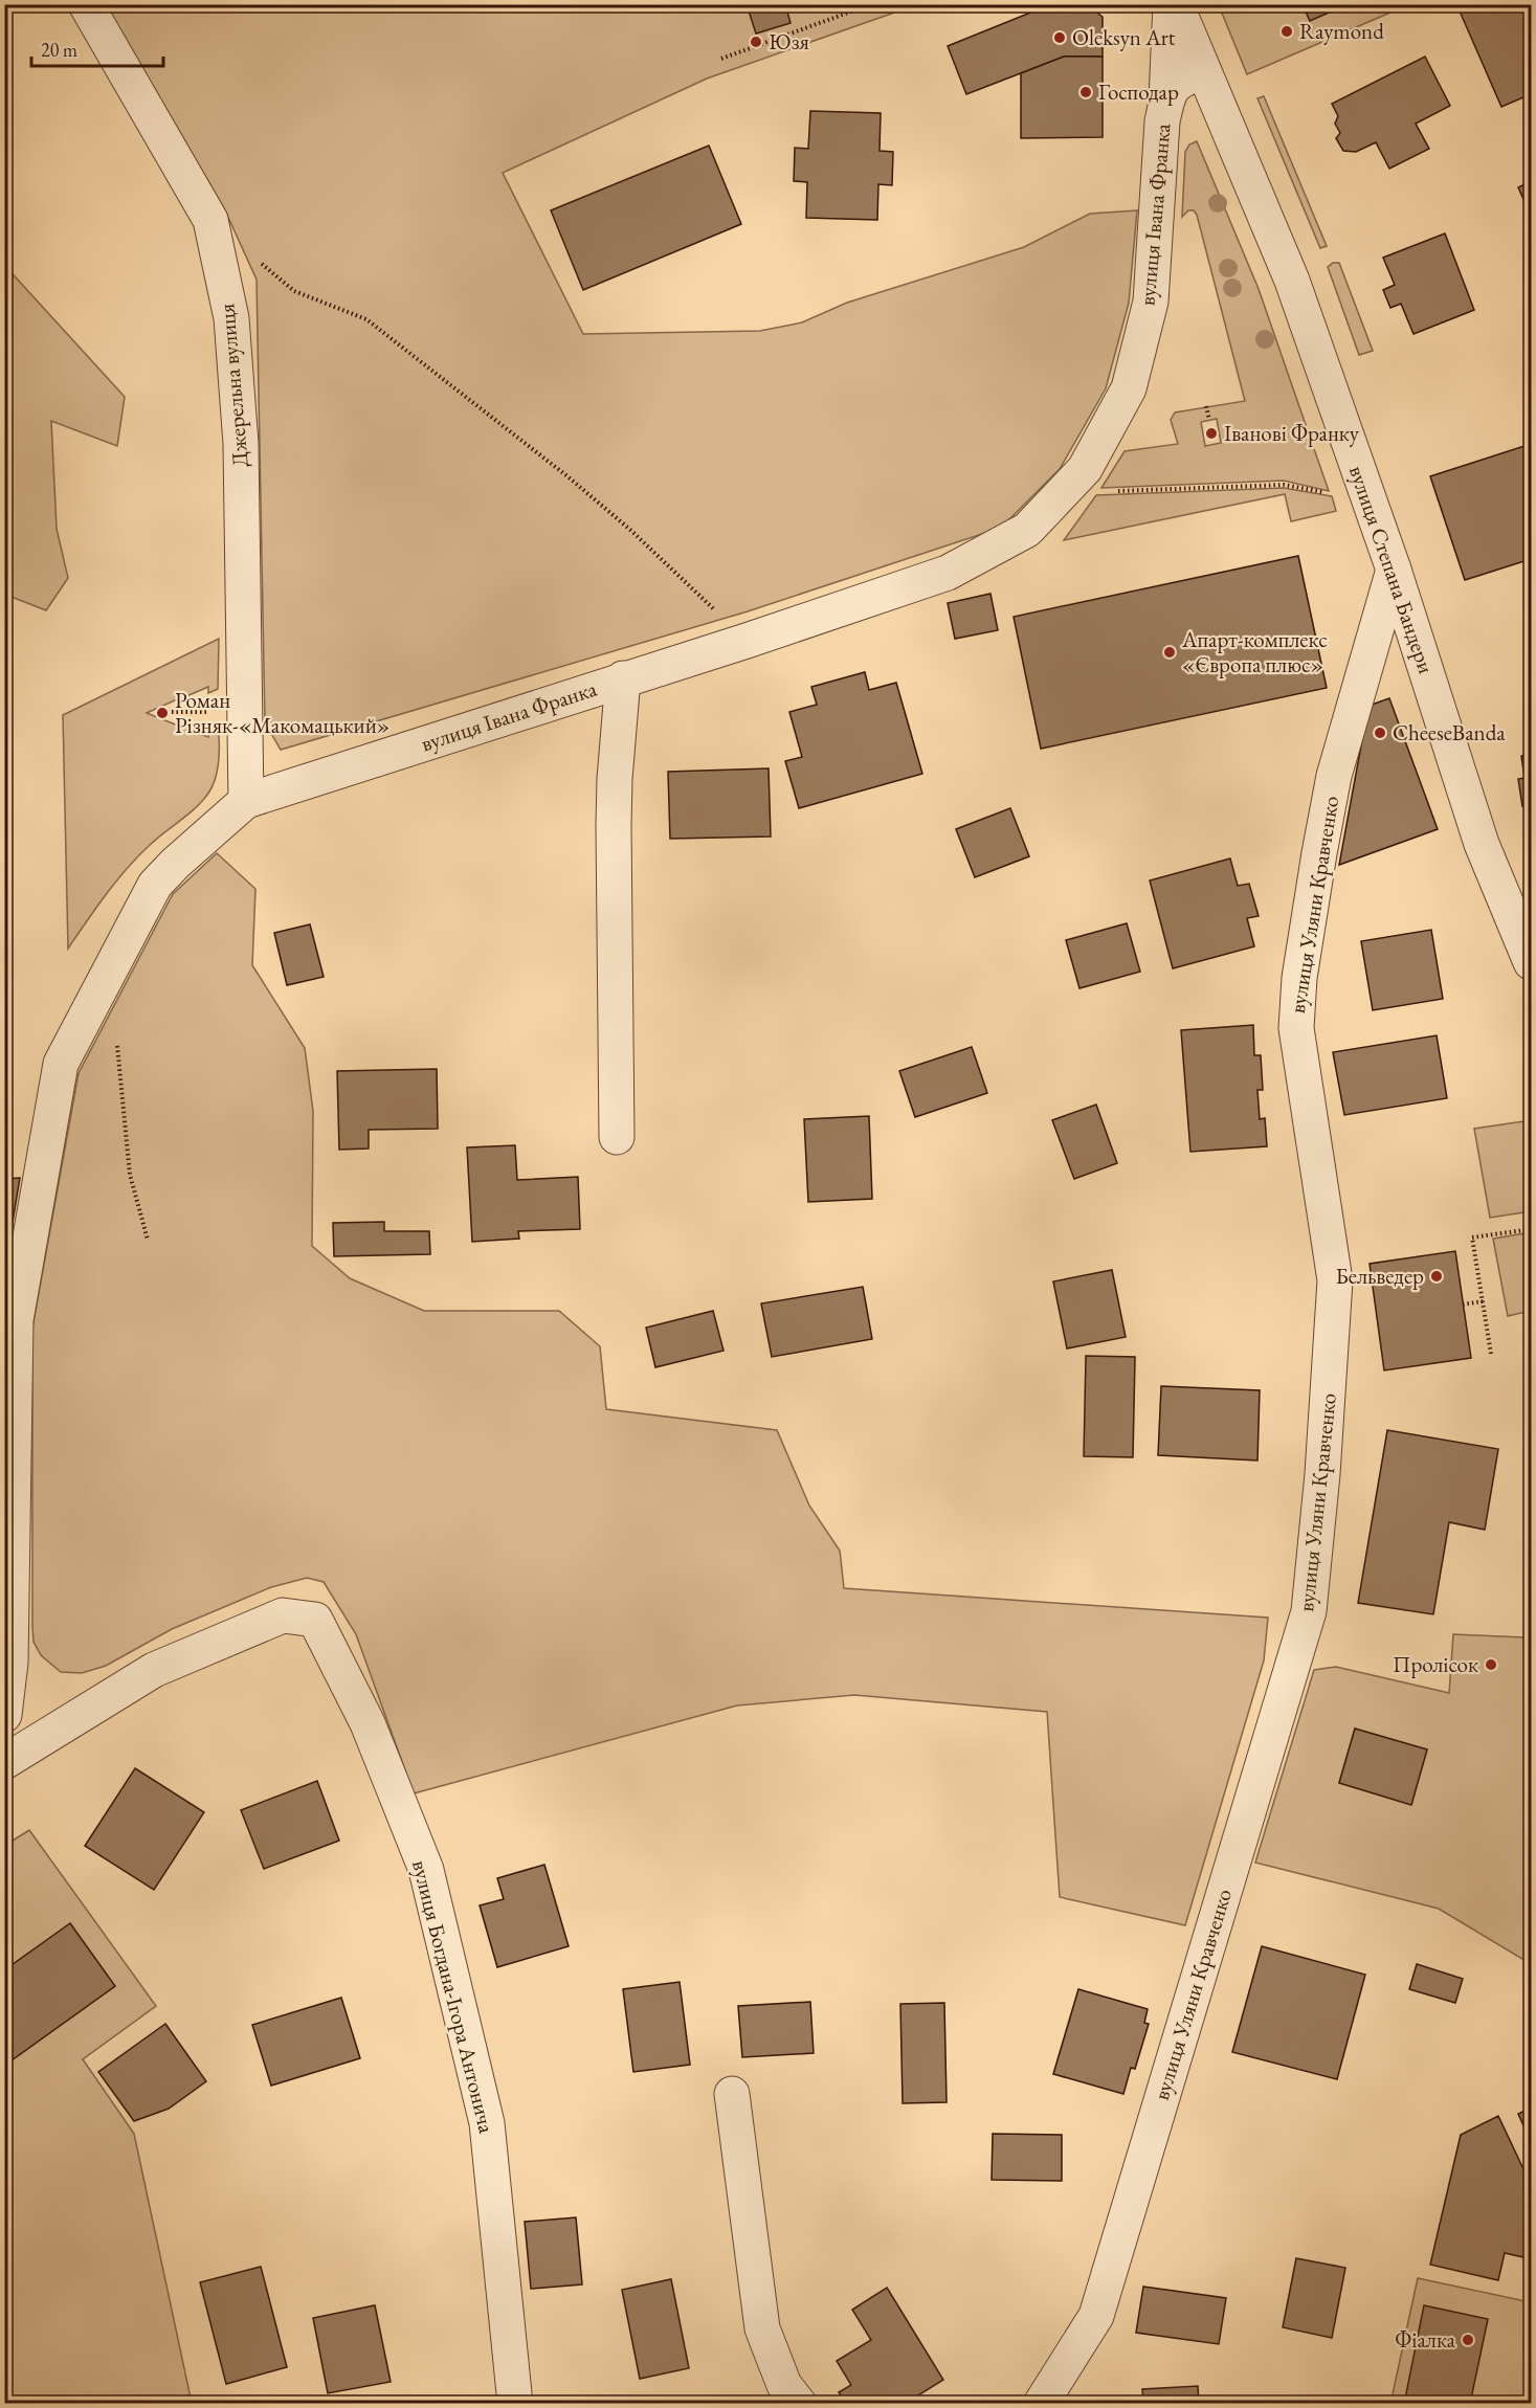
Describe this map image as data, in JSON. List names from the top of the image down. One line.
{"streets":{"street":["вулиця Івана Франка","Джерельна вулиця","вулиця Степана Бандери","вулиця Уляни Кравченко","вулиця Богдана-Ігора Антонича"]},"crossings":[["вулиця Івана Франка","Джерельна вулиця"],["вулиця Івана Франка","вулиця Степана Бандери"],["вулиця Степана Бандери","вулиця Уляни Кравченко"]],"places":["Raymond","Oleksyn Art","Юзя","Господар","Іванові Франку","Апарт-комплекс «Європа плюс»","Роман Різняк-«Макомацький»","CheeseBanda","Бельведер","Пролісок","Фіалка"],"scale_bar":"20 m"}
